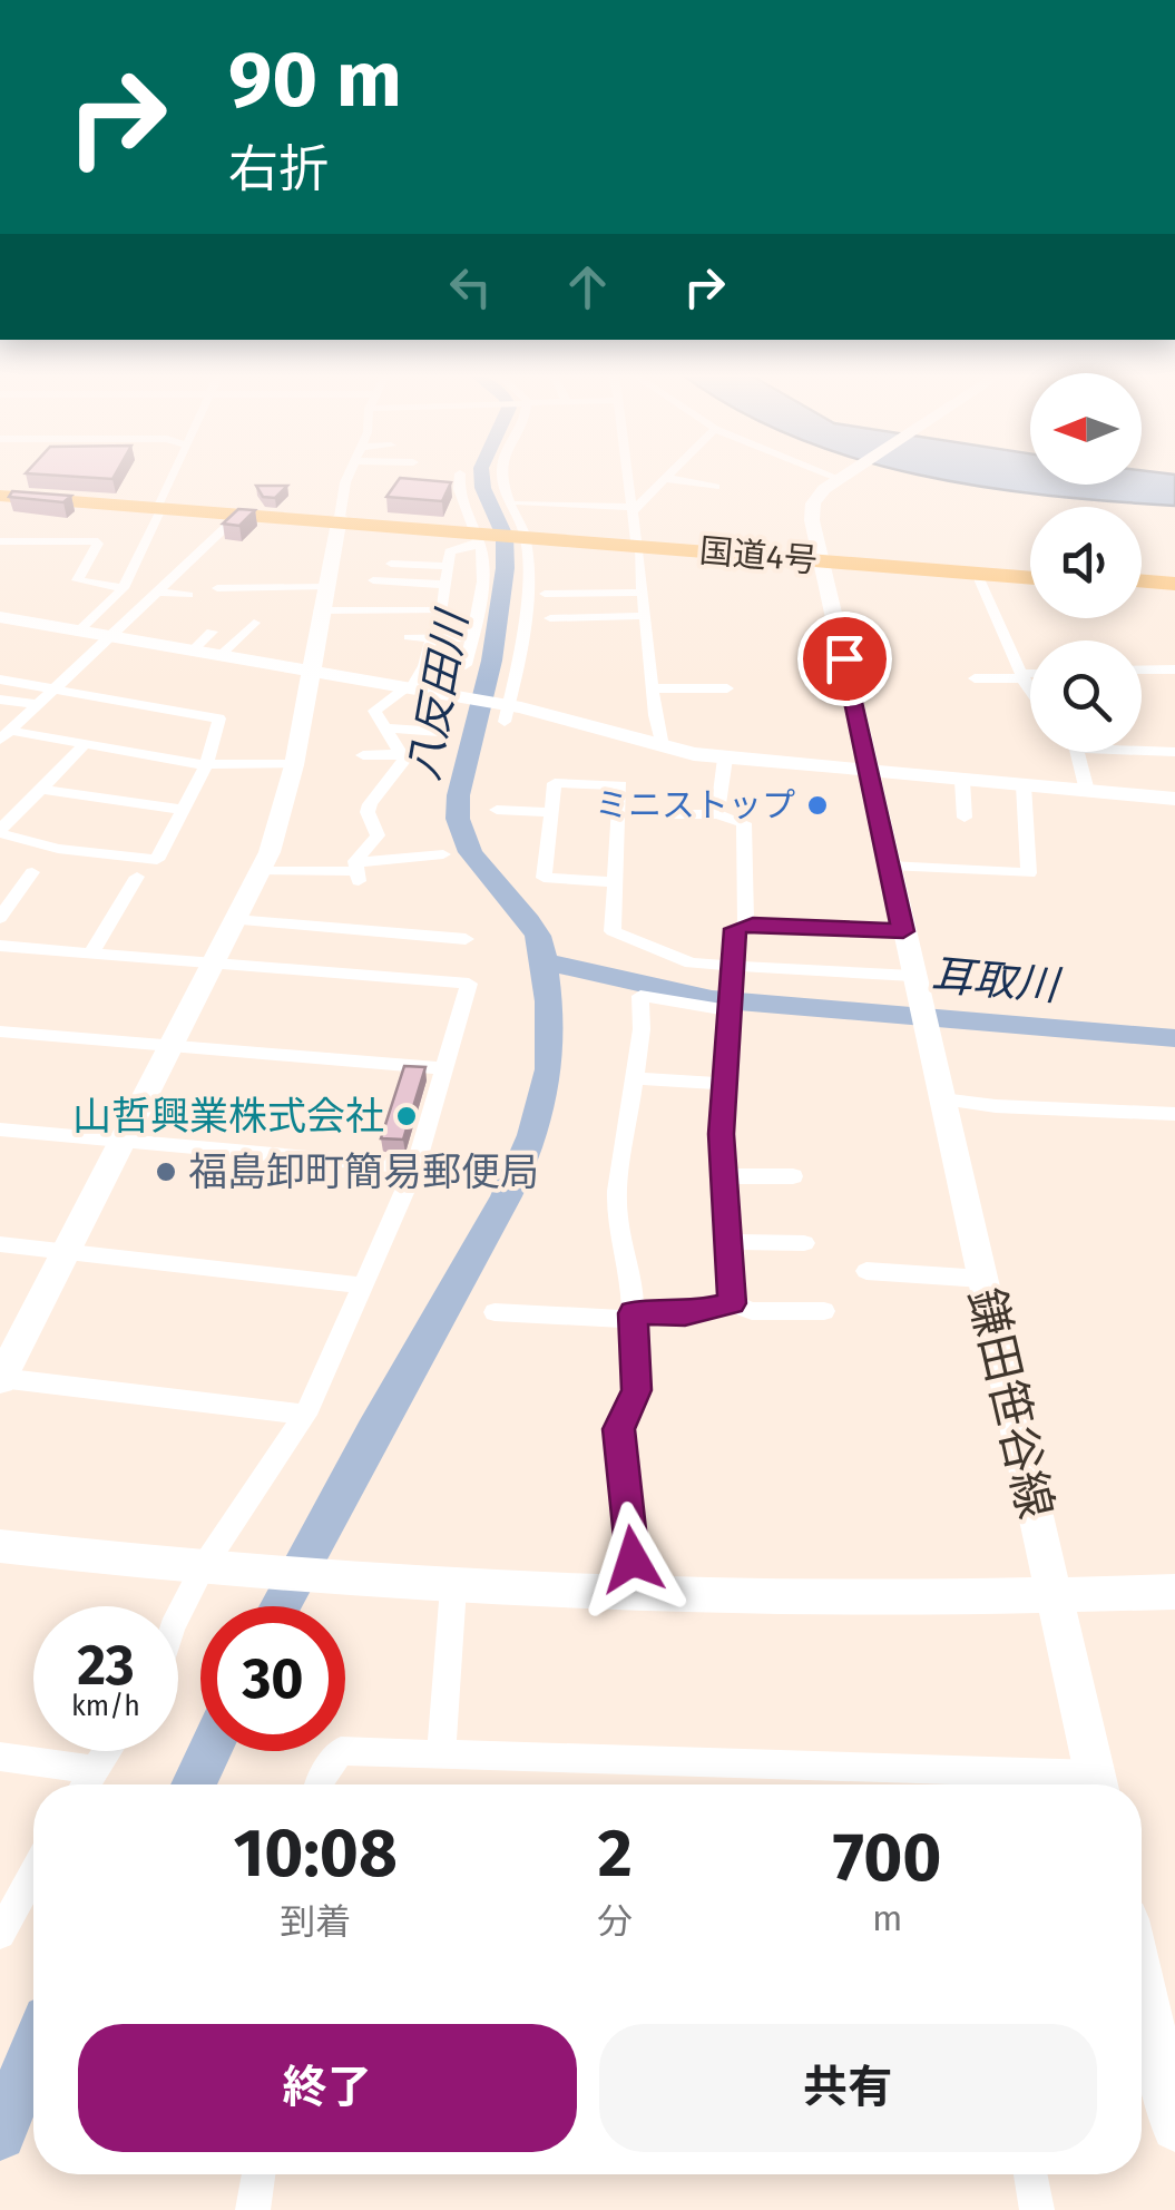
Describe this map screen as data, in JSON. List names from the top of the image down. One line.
{"streets":{"highway":["国道4号"],"street":["鎌田笹谷線"]},"crossings":[["国道4号","鎌田笹谷線"]],"water":["八反田川","耳取川"],"places":["ミニストップ","山哲興業株式会社","福島卸町簡易郵便局"],"north":"left","page":{"turn":["90 m","右折"],"speed":"23 km/h","limit":"30","eta":["10:08","到着","2","分","700","m"],"buttons":["終了","共有"]}}
